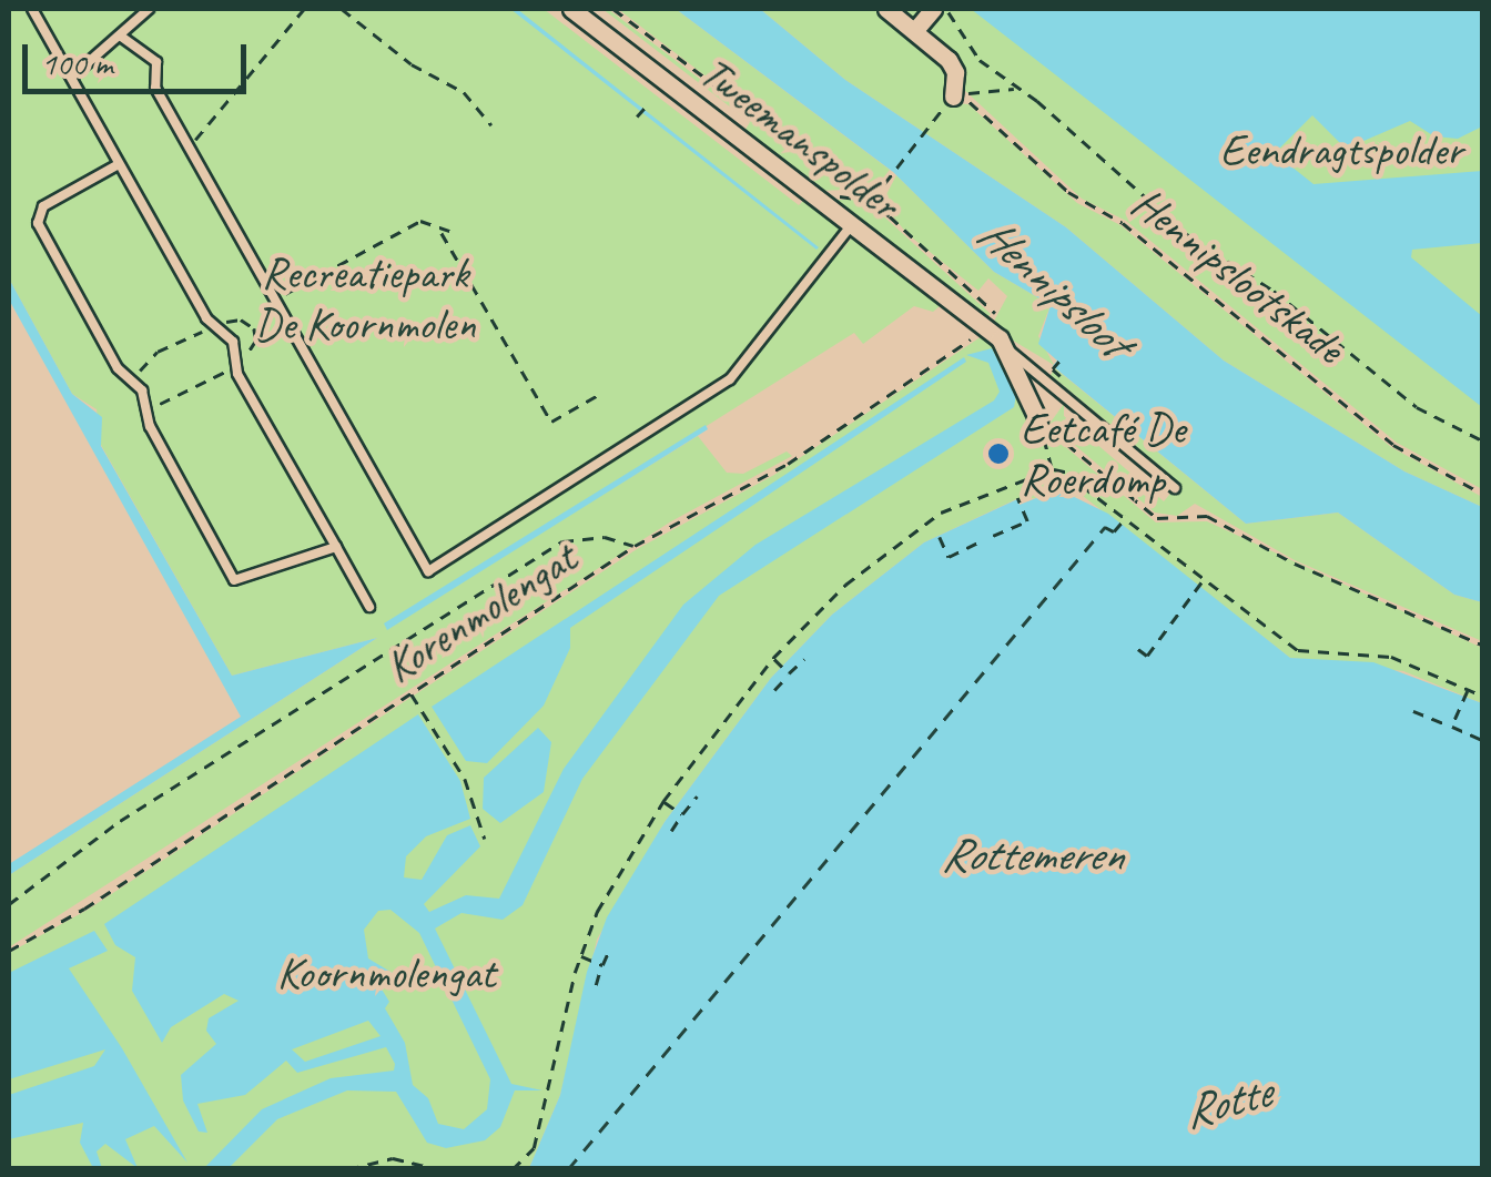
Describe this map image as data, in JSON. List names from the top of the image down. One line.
{"streets":{"street":["Tweemanspolder"],"path":["Hennipslootskade","Korenmolengat"]},"crossings":[["Tweemanspolder","Korenmolengat"]],"water":["Hennipsloot","Rottemeren","Rotte"],"parks":["Eendragtspolder","Recreatiepark De Koornmolen","Koornmolengat"],"places":["Eetcafé De Roerdomp"],"scale_bar":"100 m"}
